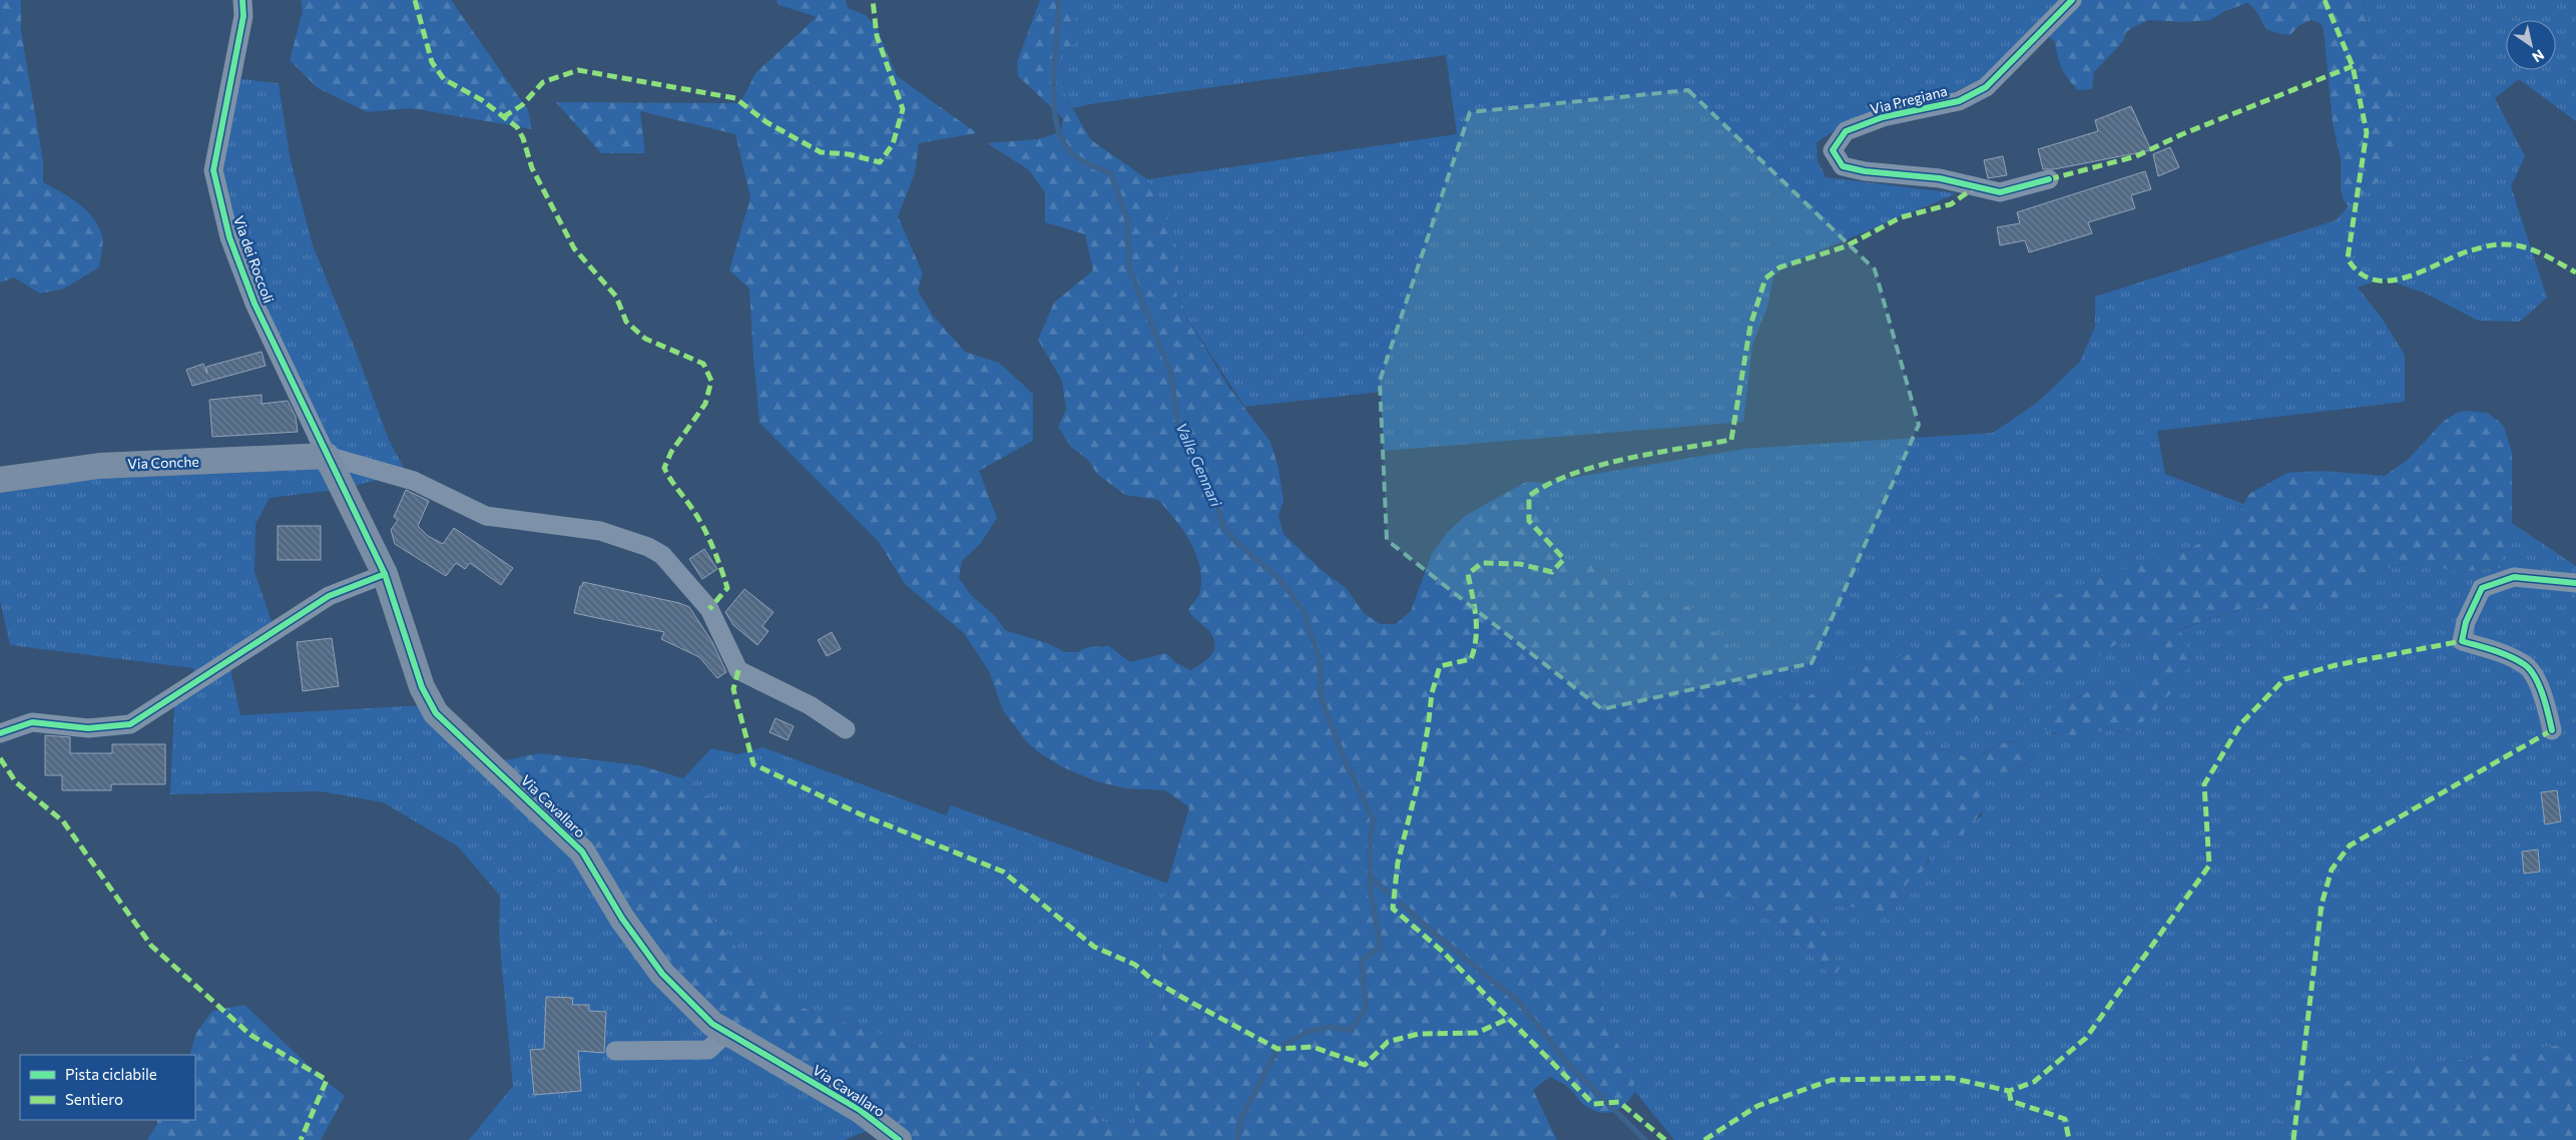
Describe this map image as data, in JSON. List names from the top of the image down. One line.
{"streets":{"street":["Via Pregiana","Via dei Roccoli","Via Conche","Via Cavallaro"]},"crossings":[["Via dei Roccoli","Via Conche"],["Via dei Roccoli","Via Cavallaro"],["Via Conche","Via Cavallaro"]],"water":["Valle Gennari"],"legend":["Pista ciclabile","Sentiero"],"north":"bottom right"}
